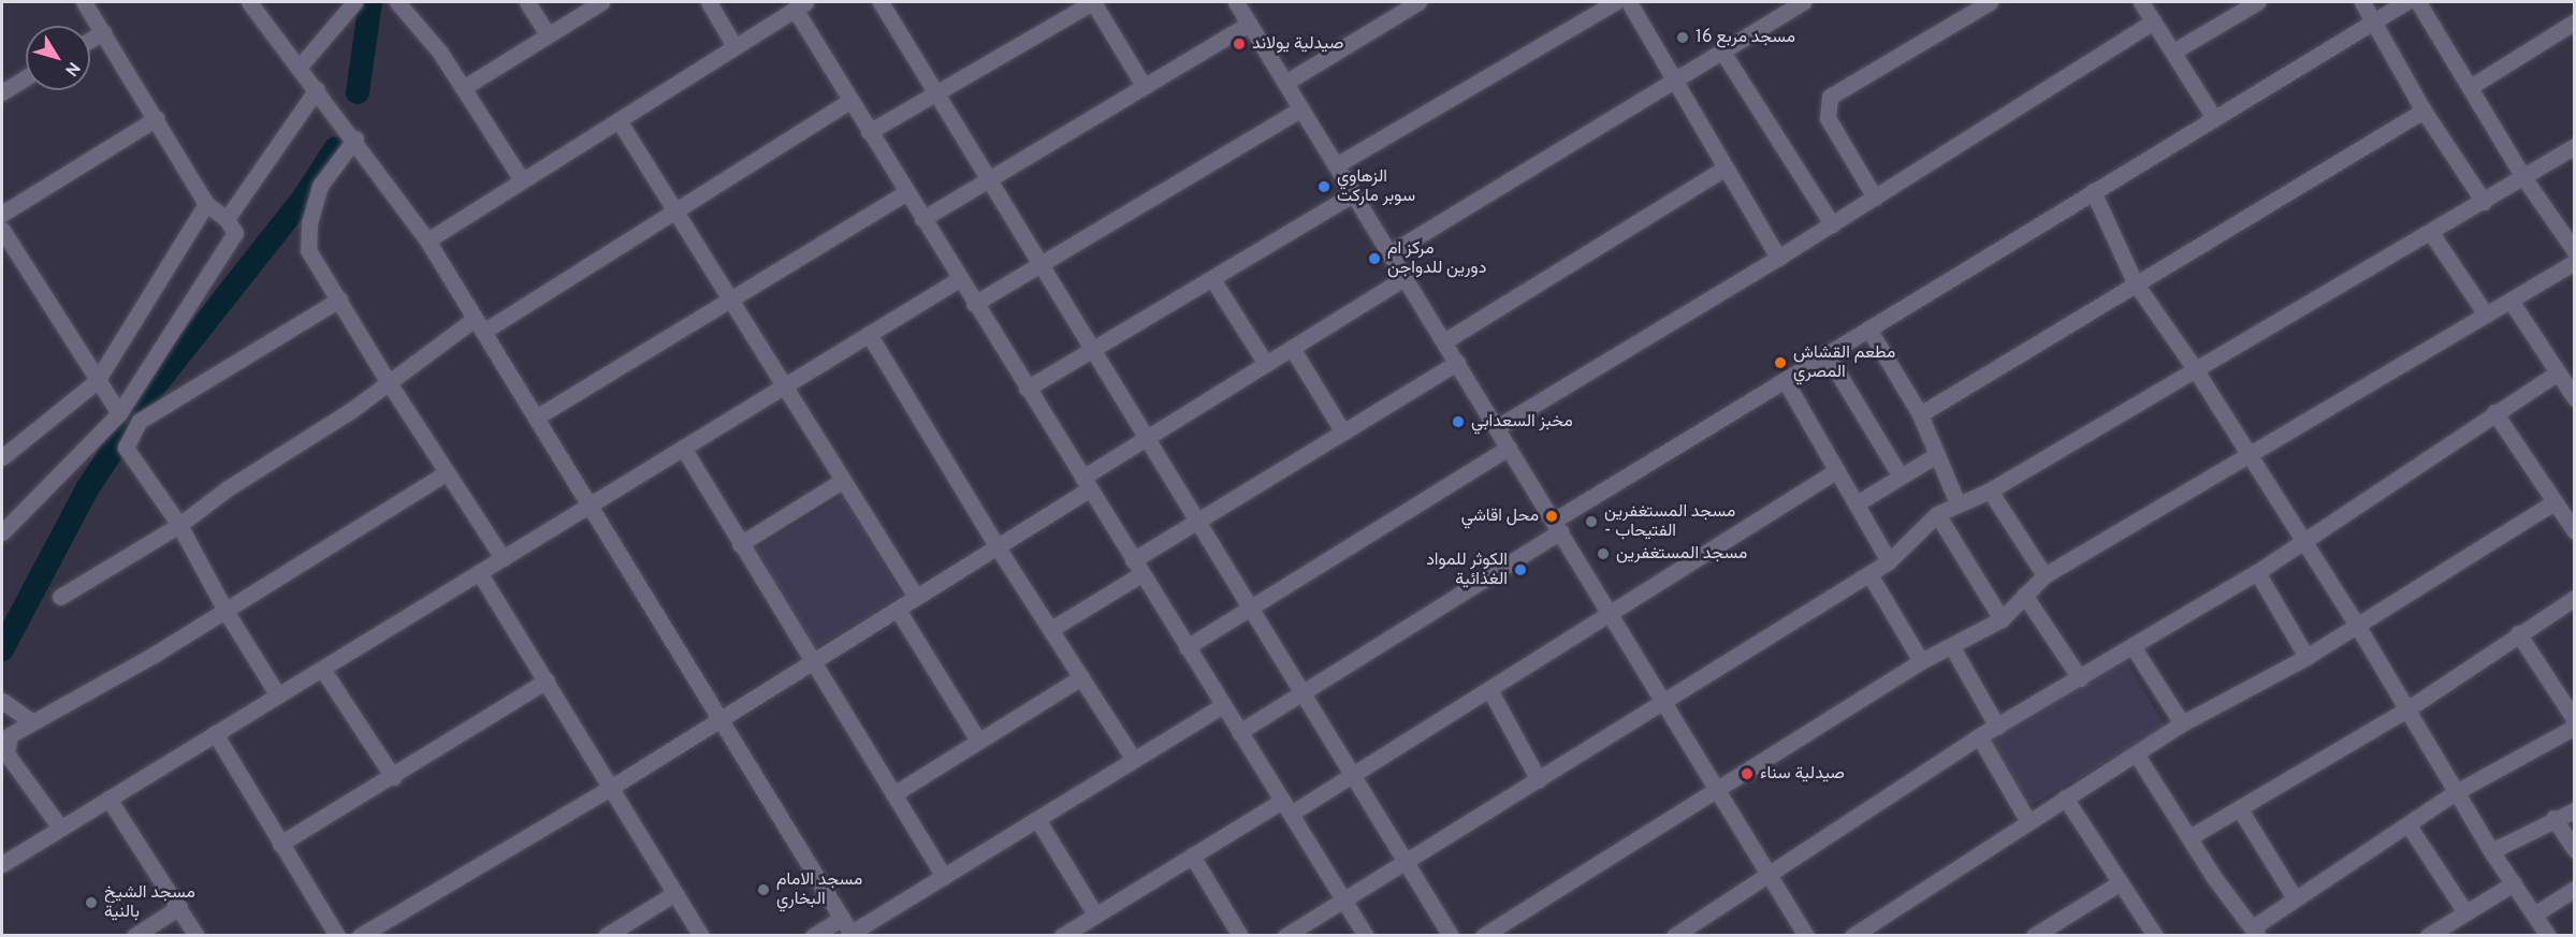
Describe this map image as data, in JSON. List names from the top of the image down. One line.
{"places":["مسجد مربع 16","صيدلية يولاند","الزهاوي سوبر ماركت","مركز ام دورين للدواجن","مطعم القشاش المصري","مخبز السعدابي","محل اقاشي","مسجد المستغفرين - الفتيحاب","مسجد المستغفرين","الكوثر للمواد الغذائية","صيدلية سناء","مسجد الامام البخاري","مسجد الشيخ بالنية"],"north":"bottom right"}
